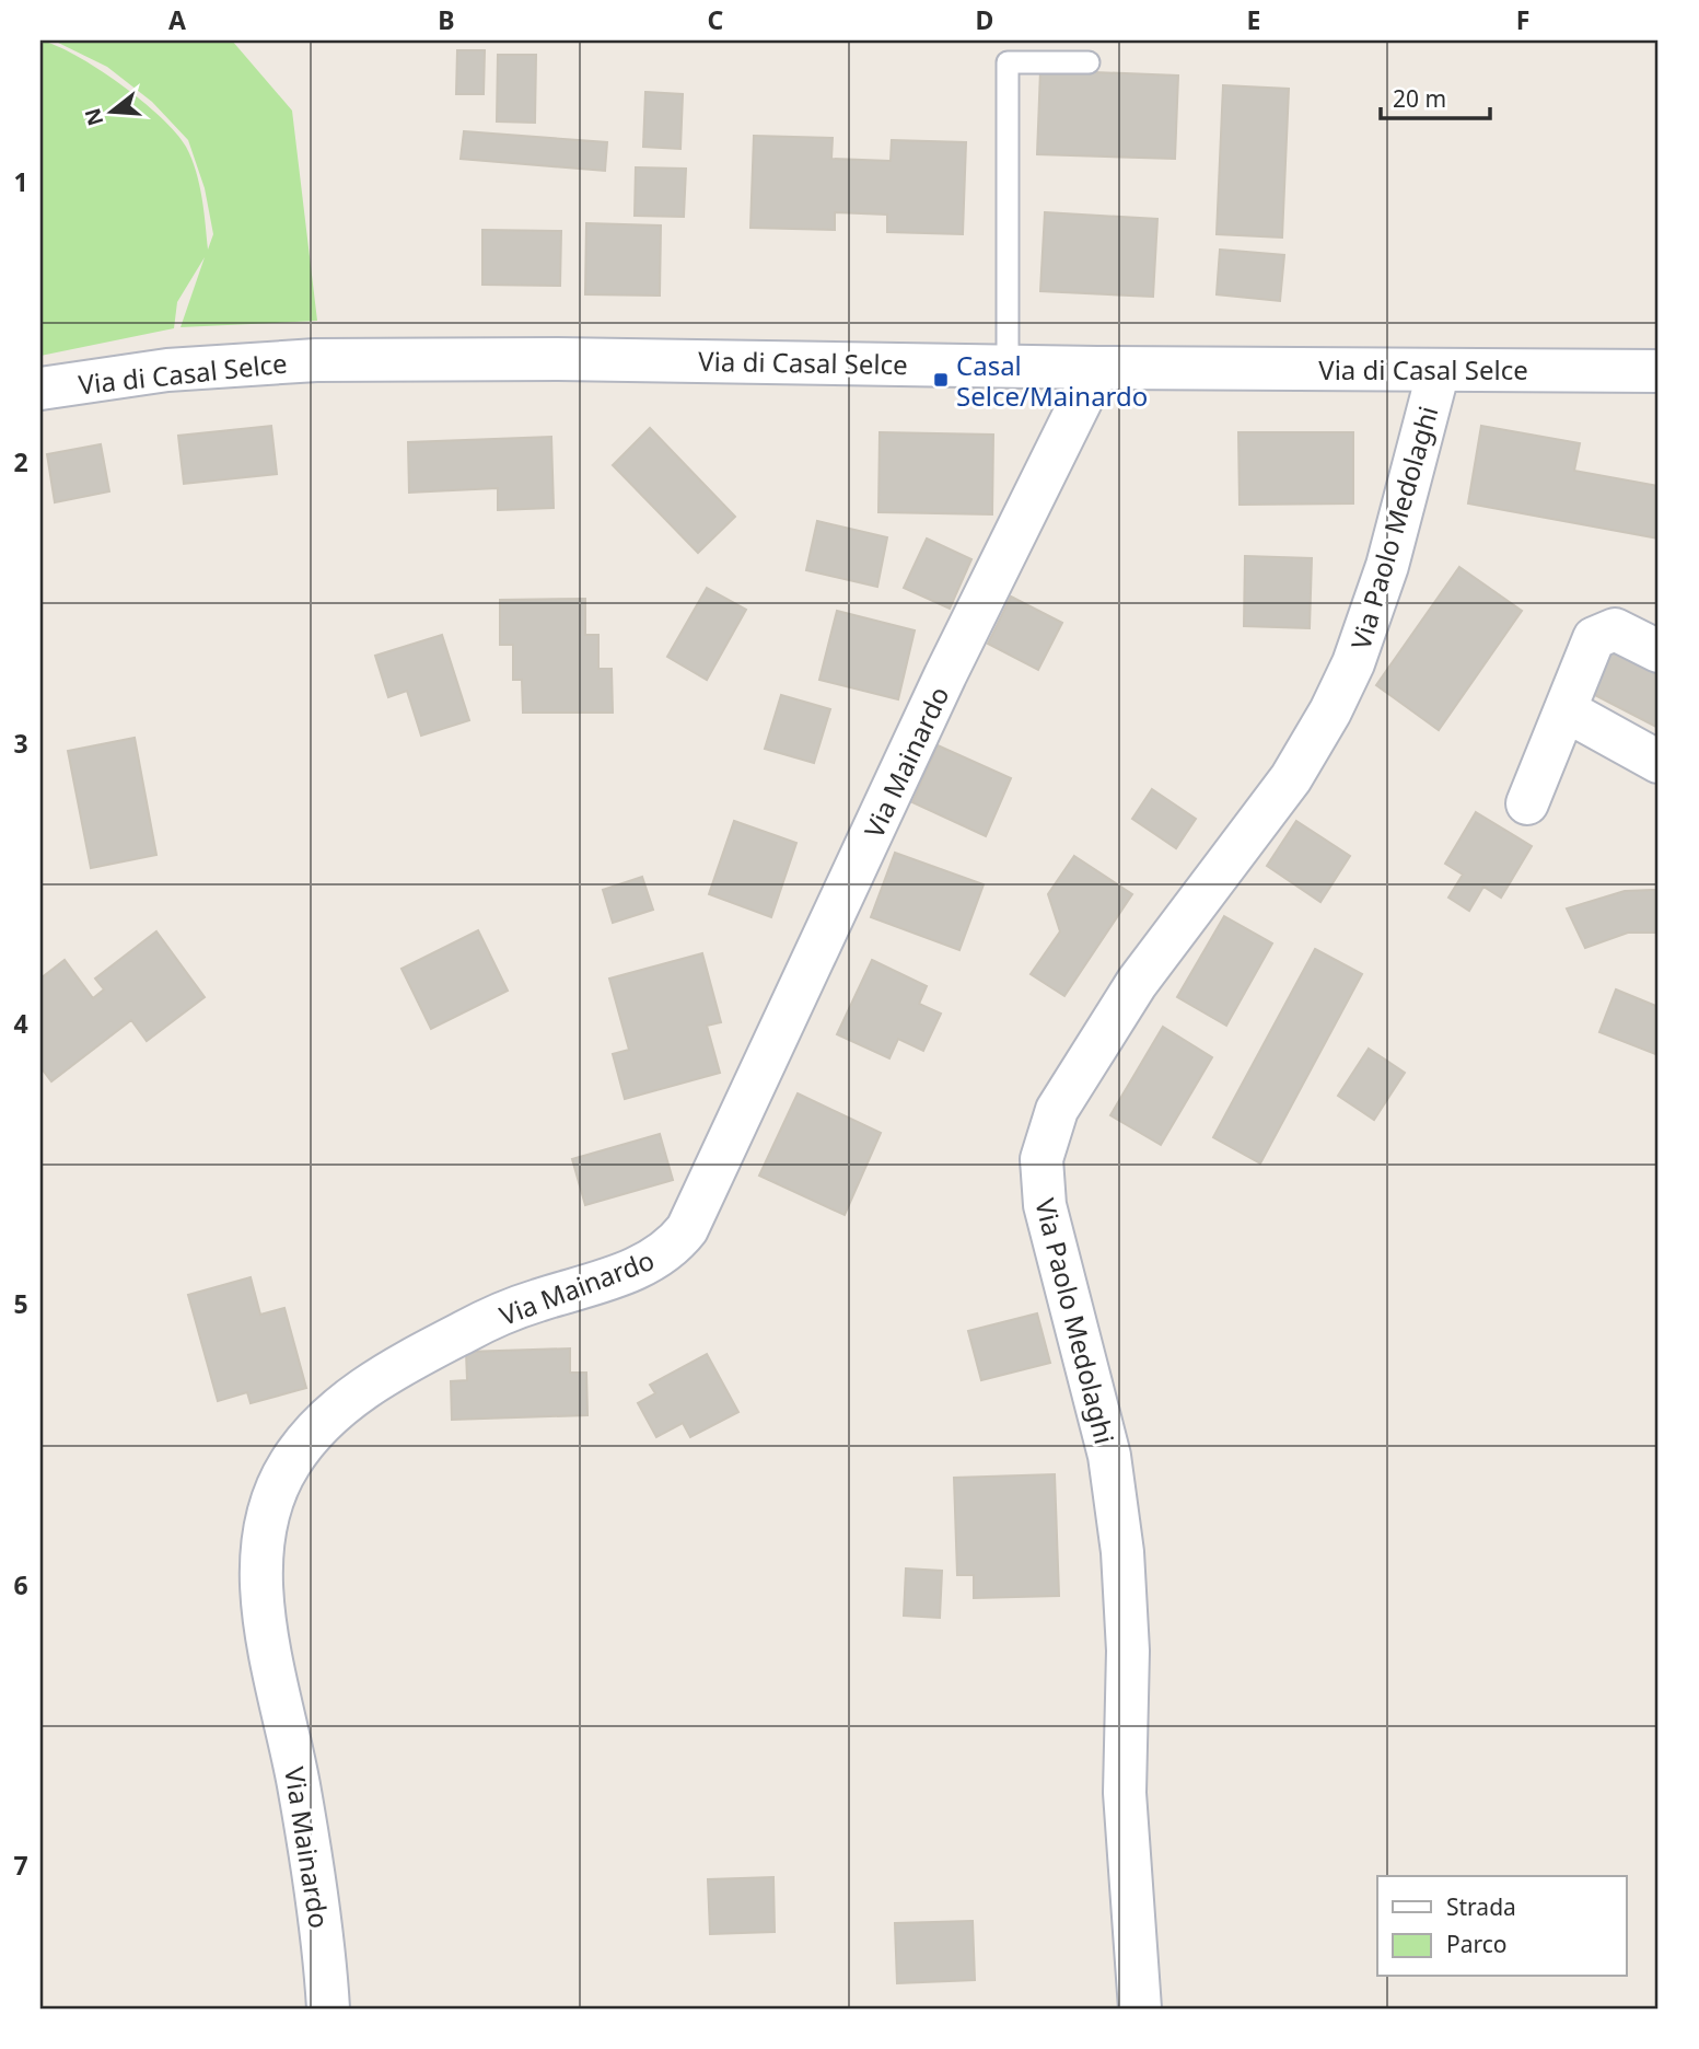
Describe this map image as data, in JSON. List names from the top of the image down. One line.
{"streets":{"street":["Via di Casal Selce","Via Paolo Medolaghi","Via Mainardo"]},"crossings":[["Via di Casal Selce","Via Paolo Medolaghi"],["Via di Casal Selce","Via Mainardo"]],"places":{"transit":["Casal Selce/Mainardo"]},"legend":["Strada","Parco"],"scale_bar":"20 m","north":"left","grid":{"columns":["A","B","C","D","E","F"],"rows":["1","2","3","4","5","6","7"]}}
